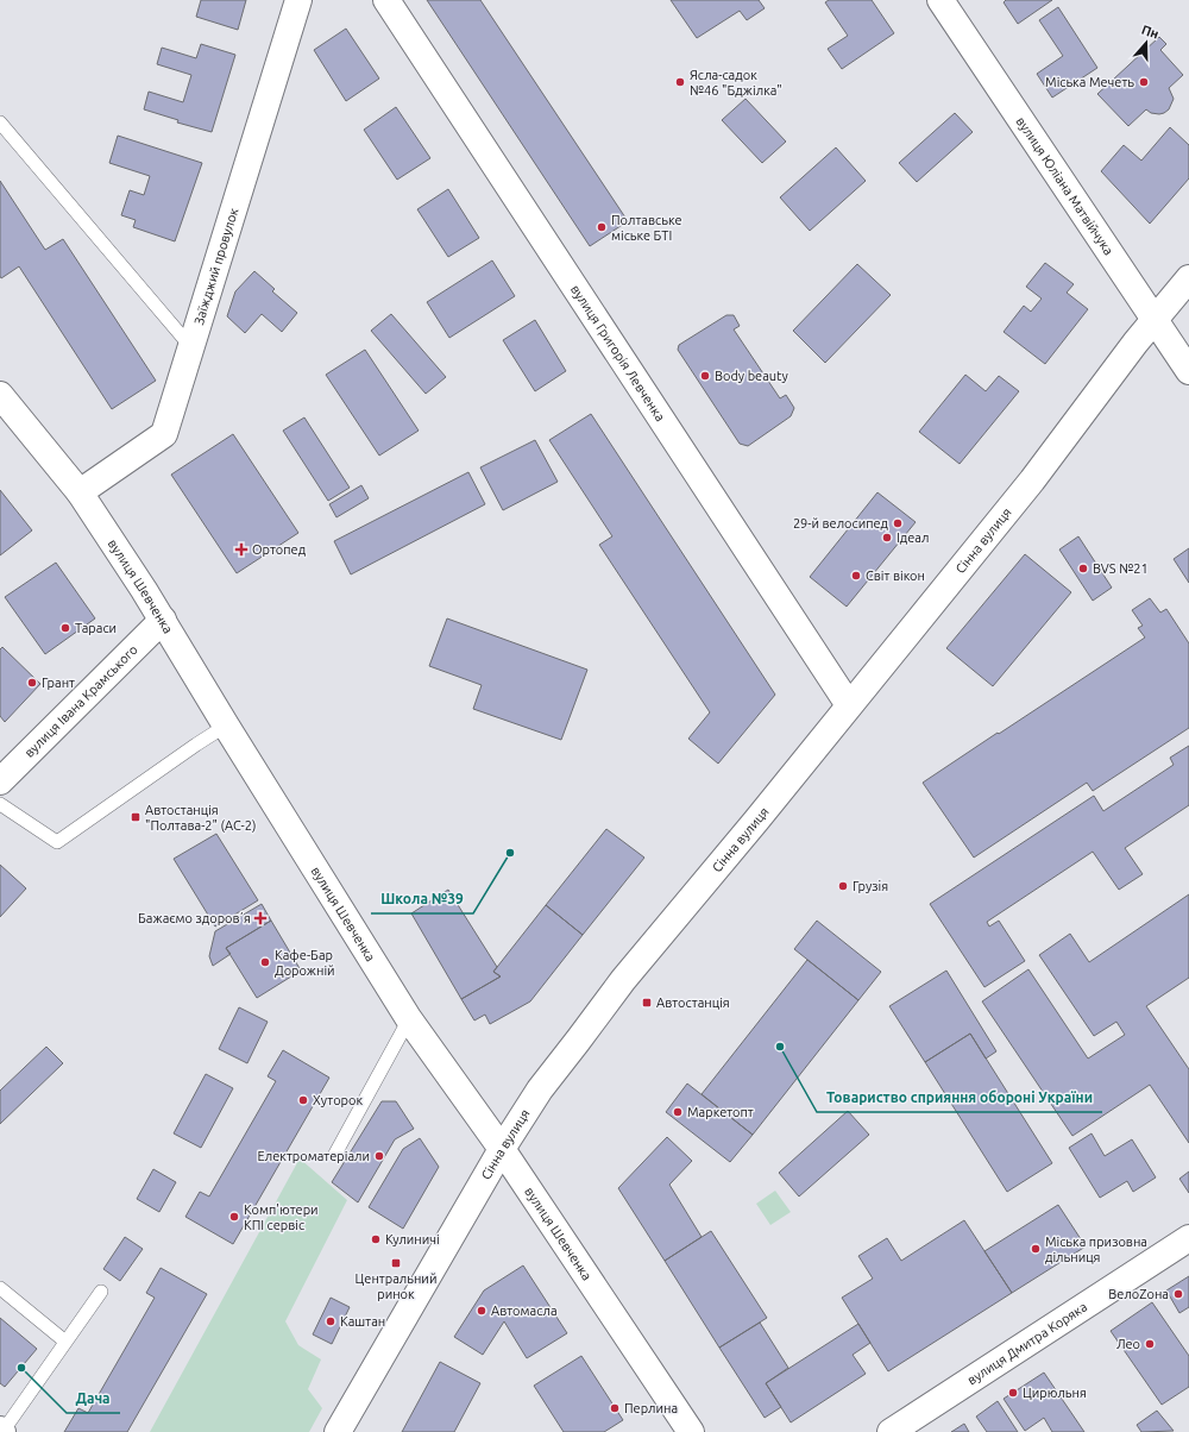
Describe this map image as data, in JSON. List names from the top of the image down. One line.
{"streets":{"street":["вулиця Юліана Матвійчука","Заїжджий провулок","вулиця Григорія Левченка","Сінна вулиця","вулиця Шевченка","вулиця Івана Крамського","вулиця Дмитра Коряка"]},"crossings":[["вулиця Юліана Матвійчука","Сінна вулиця"],["Заїжджий провулок","вулиця Шевченка"],["вулиця Григорія Левченка","Сінна вулиця"],["Сінна вулиця","вулиця Шевченка"],["вулиця Шевченка","вулиця Івана Крамського"]],"places":{"other":["Ясла-садок №46 \"Бджілка\"","Міська Мечеть","Полтавське міське БТІ","Body beauty","29-й велосипед","Ідеал","BVS №21","Світ вікон","Тараси","Грант","Школа №39","Грузiя","Кафе-Бар Дорожній","Товариство сприяння обороні України","Хуторок","Маркетопт","Електроматеріали","Комп'ютери КПІ сервіс","Кулиничі","Міська призовна дільниця","ВелоZона","Автомасла","Каштан","Лео","Дача","Цирюльня","Перлина"],"health":["Ортопед","Бажаємо здоровʼя"],"transit":["Автостанція \"Полтава-2\" (АС-2)","Автостанція","Центральний ринок"]},"north":"top"}
